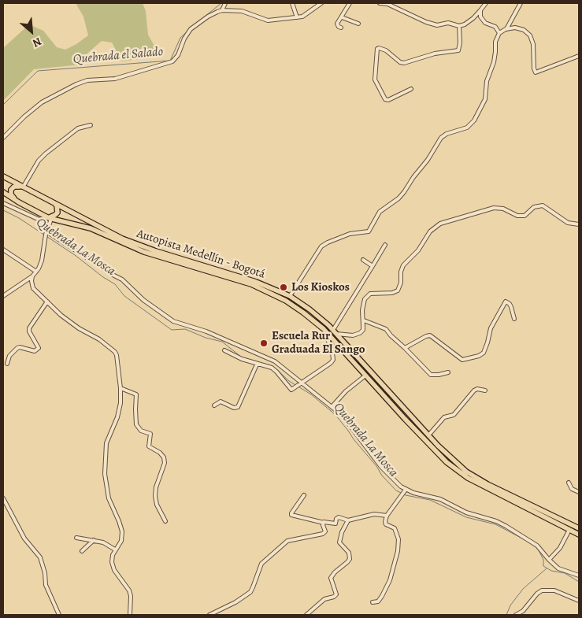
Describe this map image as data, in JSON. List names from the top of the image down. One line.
{"streets":{"highway":["Autopista Medellín - Bogotá"]},"water":["Quebrada el Salado","Quebrada La Mosca"],"places":["Los Kioskos","Escuela Rur Graduada El Sango"],"north":"bottom right"}
